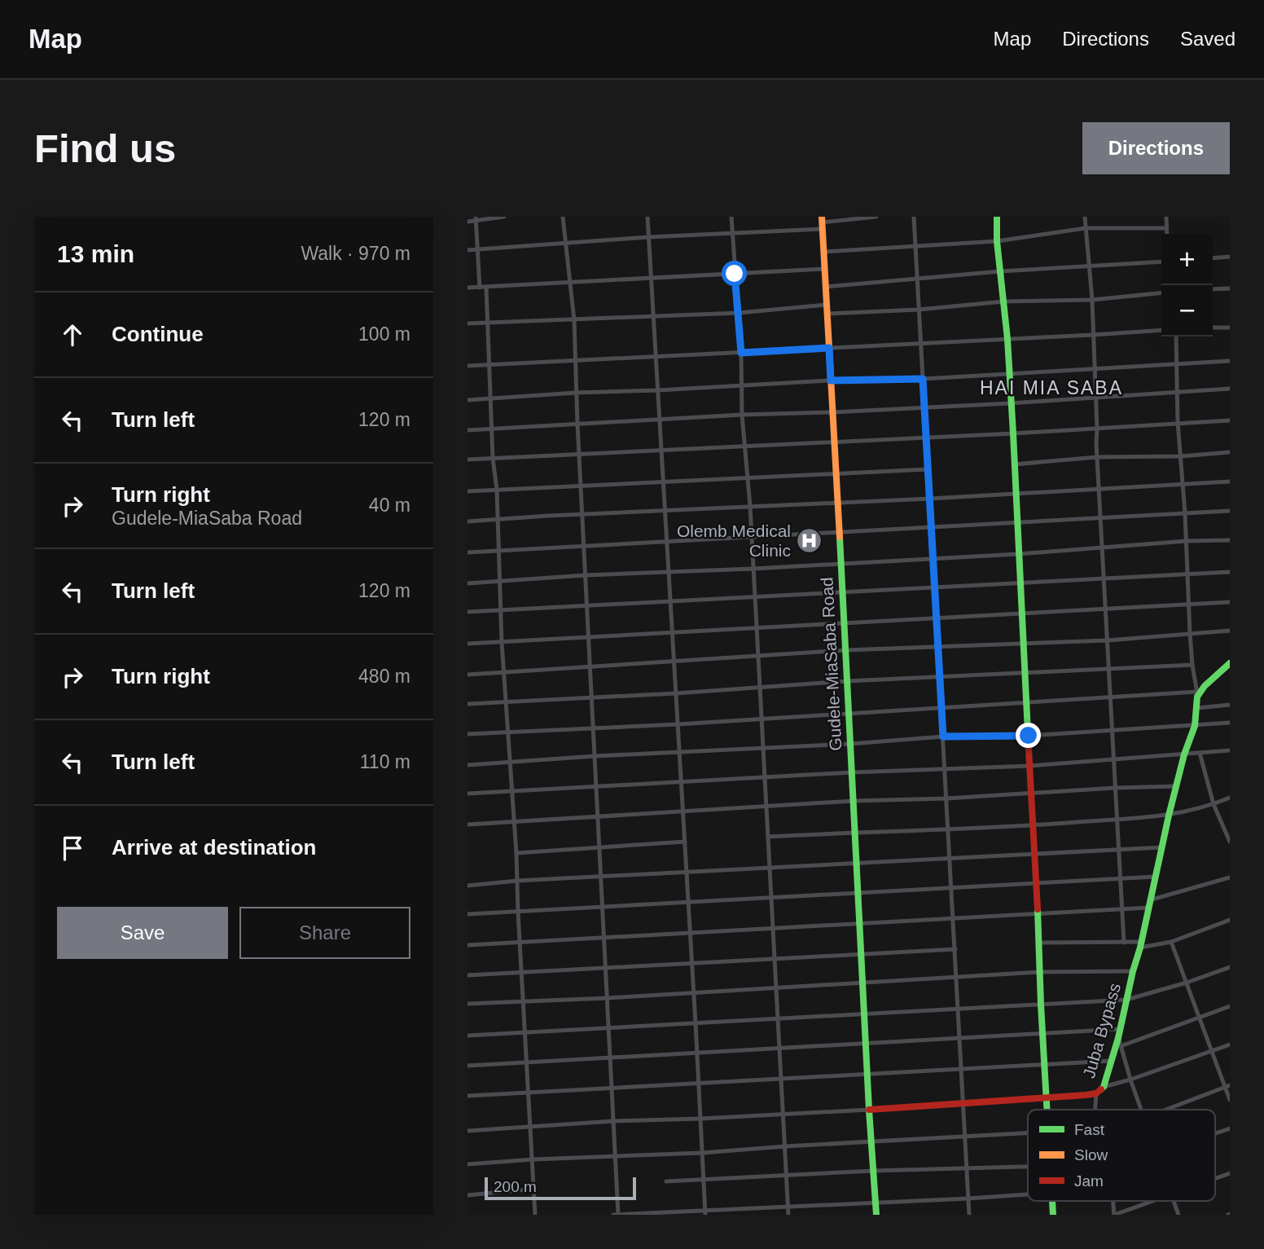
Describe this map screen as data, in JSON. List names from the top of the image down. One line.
{"streets":{"main road":["Gudele-MiaSaba Road","Juba Bypass"]},"crossings":[["Gudele-MiaSaba Road","Juba Bypass"]],"districts":["HAI MIA SABA"],"places":{"hospital":["Olemb Medical Clinic"]},"legend":["Fast","Slow","Jam"],"scale_bar":"200 m","page":{"header":"Map","nav":["Map","Directions","Saved"],"buttons":["Directions",["Save","Share"]],"title":"Find us","heading":["13 min","Walk · 970 m"],"map_buttons":["+","−"],"list":[["Continue","100 m"],["Turn left","120 m"],["Turn right","Gudele-MiaSaba Road","40 m"],["Turn left","120 m"],["Turn right","480 m"],["Turn left","110 m"],"Arrive at destination"],"scale":"200 m"}}
